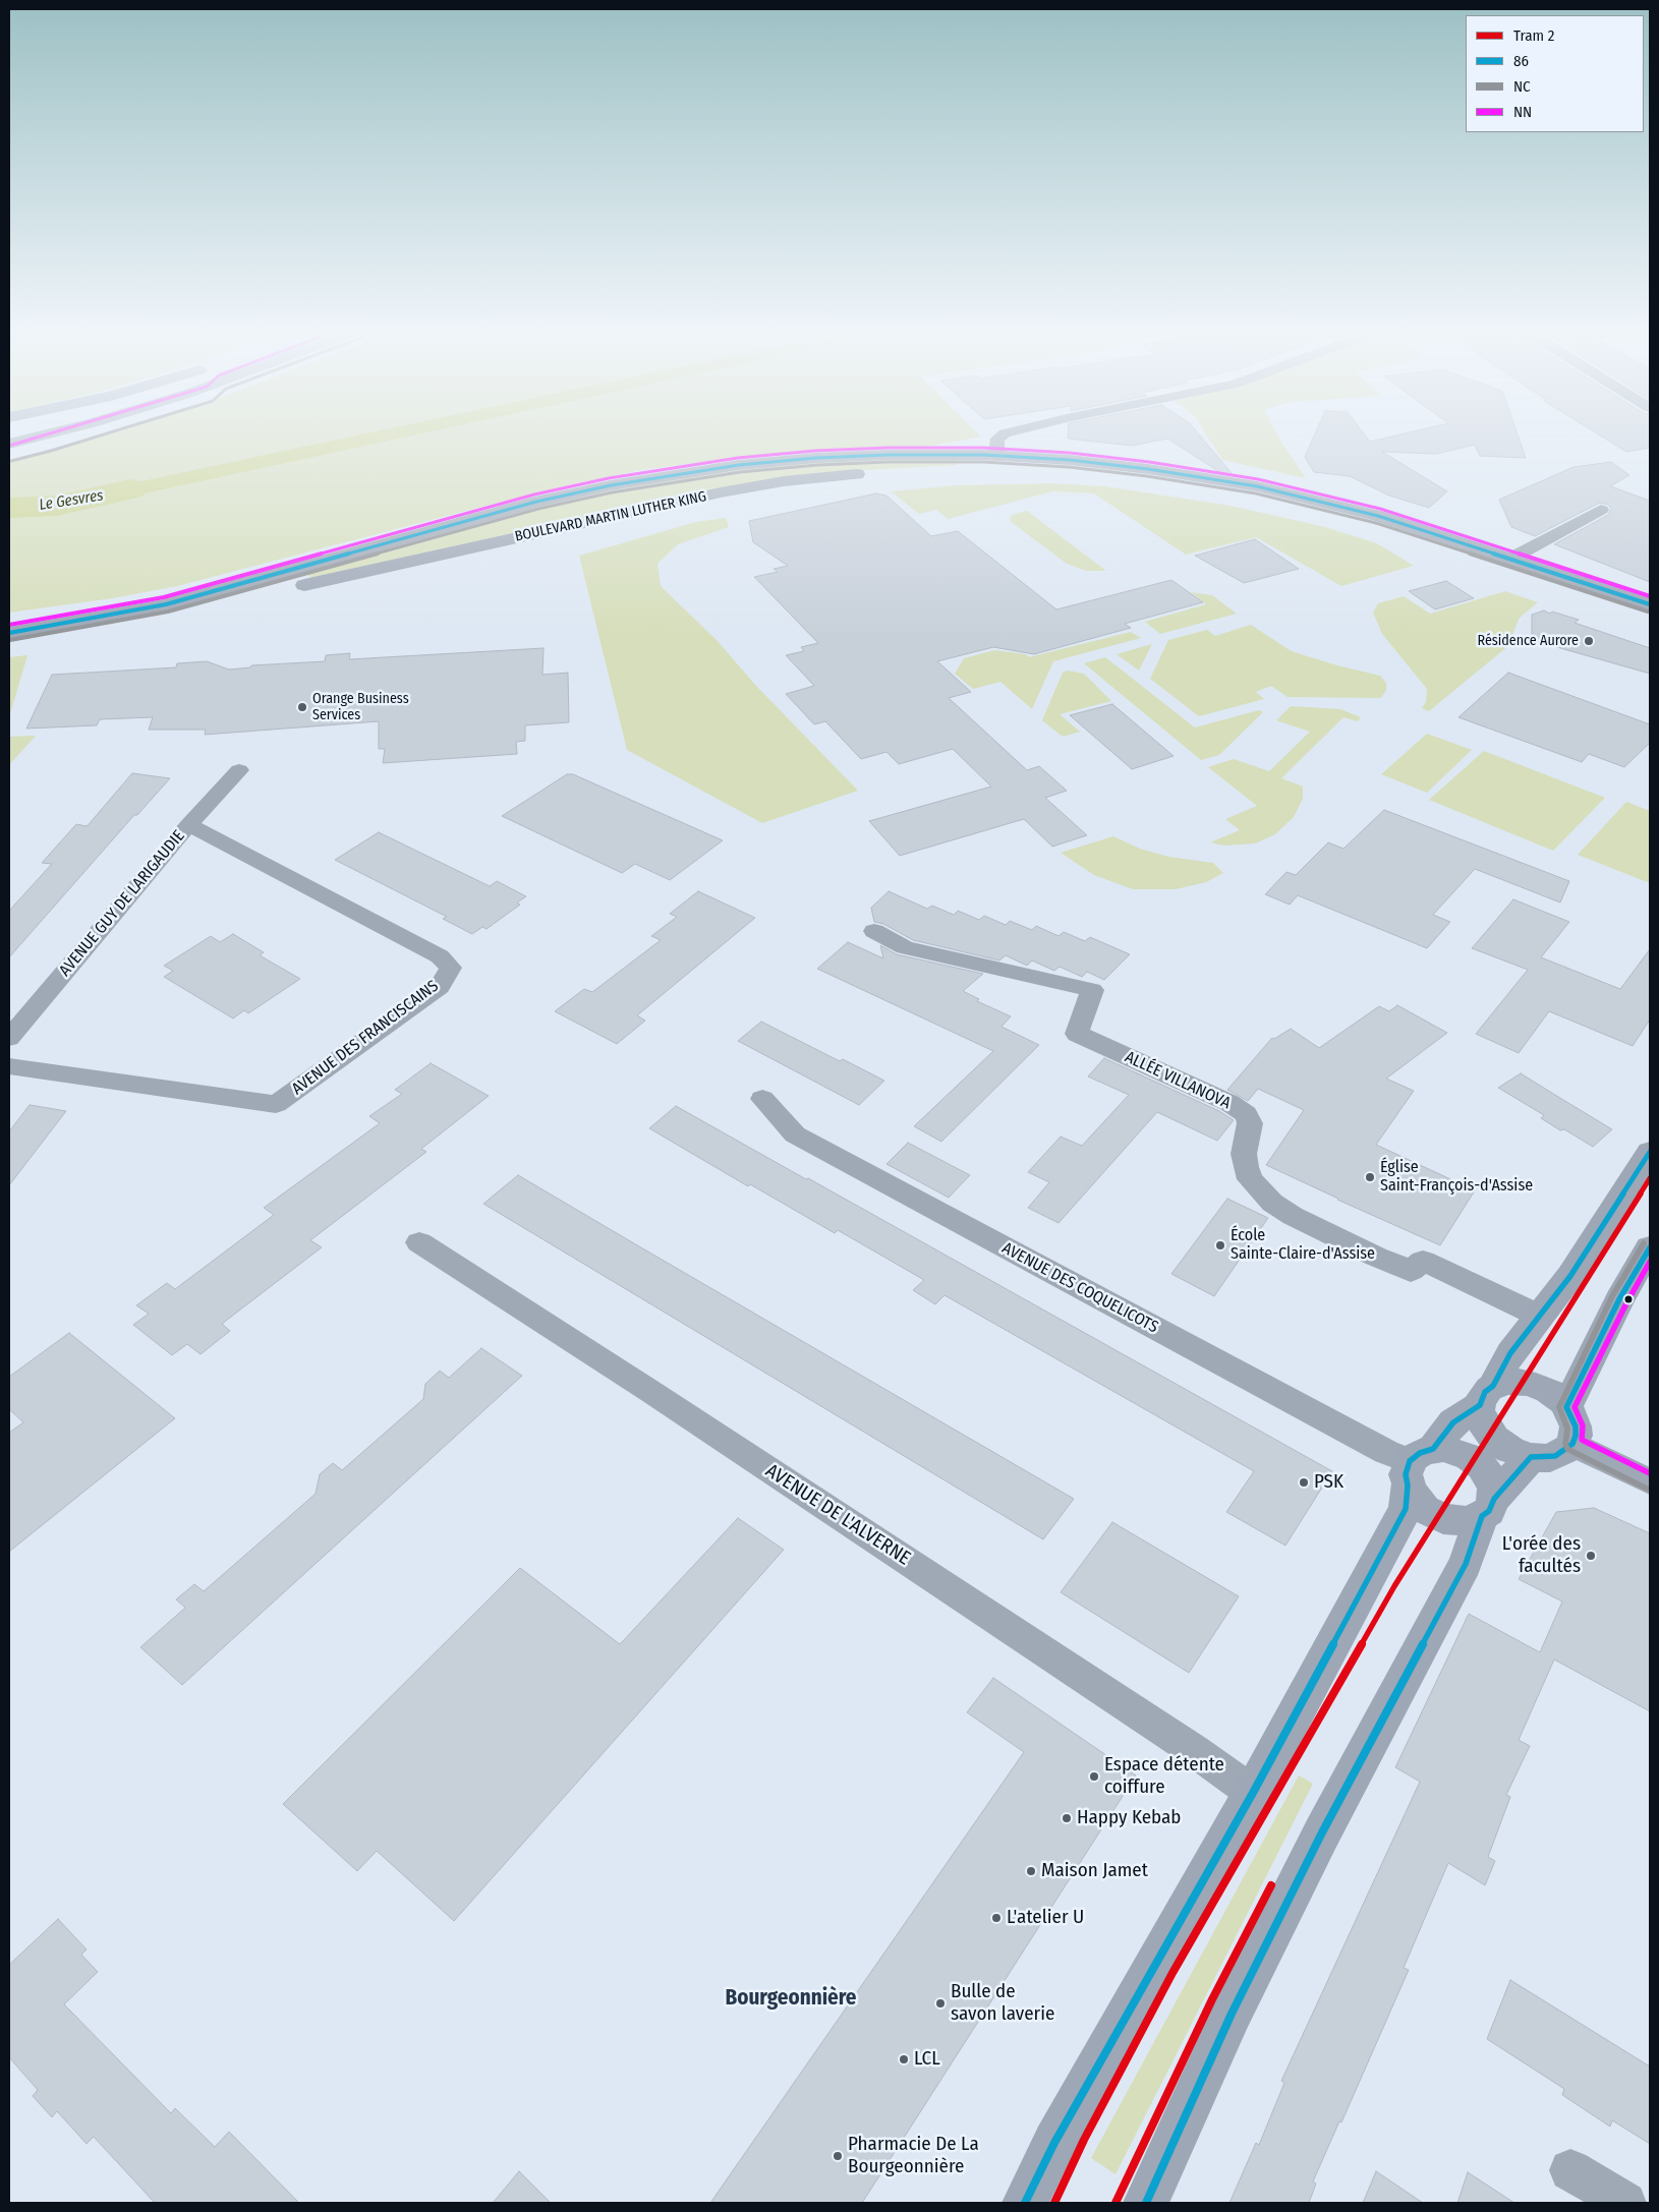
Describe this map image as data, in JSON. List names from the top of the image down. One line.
{"streets":{"main road":["BOULEVARD MARTIN LUTHER KING"],"street":["AVENUE GUY DE LARIGAUDIE","AVENUE DES FRANCISCAINS","ALLÉE VILLANOVA","AVENUE DES COQUELICOTS","AVENUE DE L'ALVERNE"]},"crossings":[["AVENUE GUY DE LARIGAUDIE","AVENUE DES FRANCISCAINS"]],"districts":["Bourgeonnière"],"water":["Le Gesvres"],"places":["Résidence Aurore","Orange Business Services","Église Saint-François-d'Assise","École Sainte-Claire-d'Assise","PSK","L'orée des facultés","Espace détente coiffure","Happy Kebab","Maison Jamet","L'atelier U","Bulle de savon laverie","LCL","Pharmacie De La Bourgeonnière"],"lines":["transit line NC","transit line NN","transit line 86","tram line 2"],"legend":["Tram 2","86","NC","NN"]}
